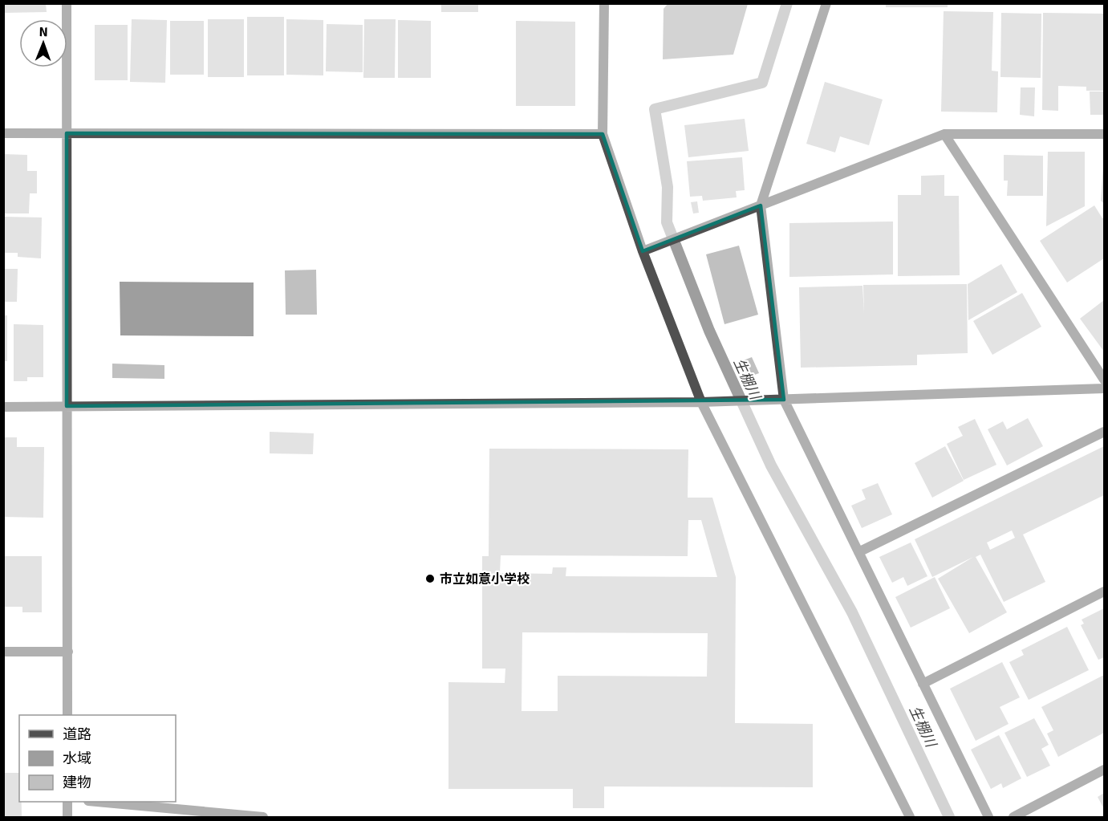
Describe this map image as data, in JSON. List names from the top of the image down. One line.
{"water":["生棚川"],"places":["市立如意小学校"],"legend":["道路","水域","建物"],"north":"top"}
